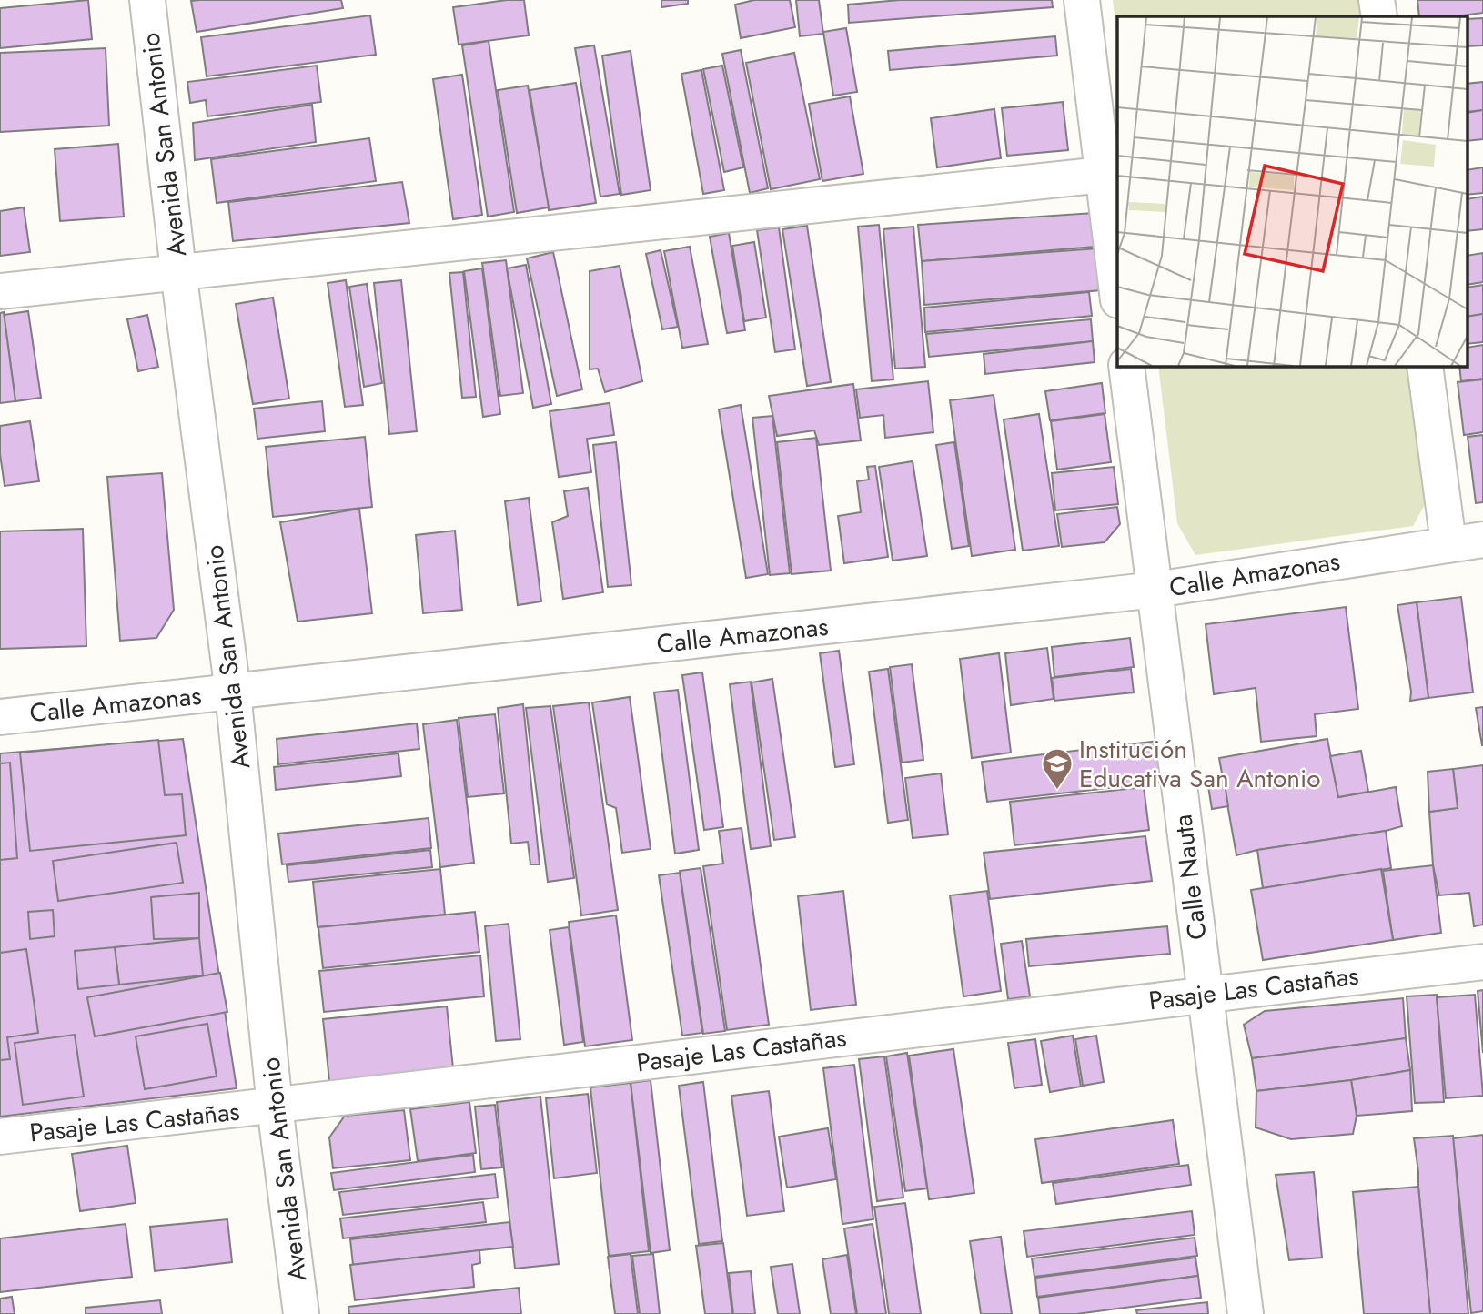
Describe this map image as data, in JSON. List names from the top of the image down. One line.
{"streets":{"street":["Avenida San Antonio","Calle Amazonas","Calle Nauta","Pasaje Las Castañas"]},"crossings":[["Avenida San Antonio","Calle Amazonas"],["Avenida San Antonio","Pasaje Las Castañas"],["Calle Amazonas","Calle Nauta"],["Calle Nauta","Pasaje Las Castañas"]],"places":{"school or university":["Institución Educativa San Antonio"]}}
